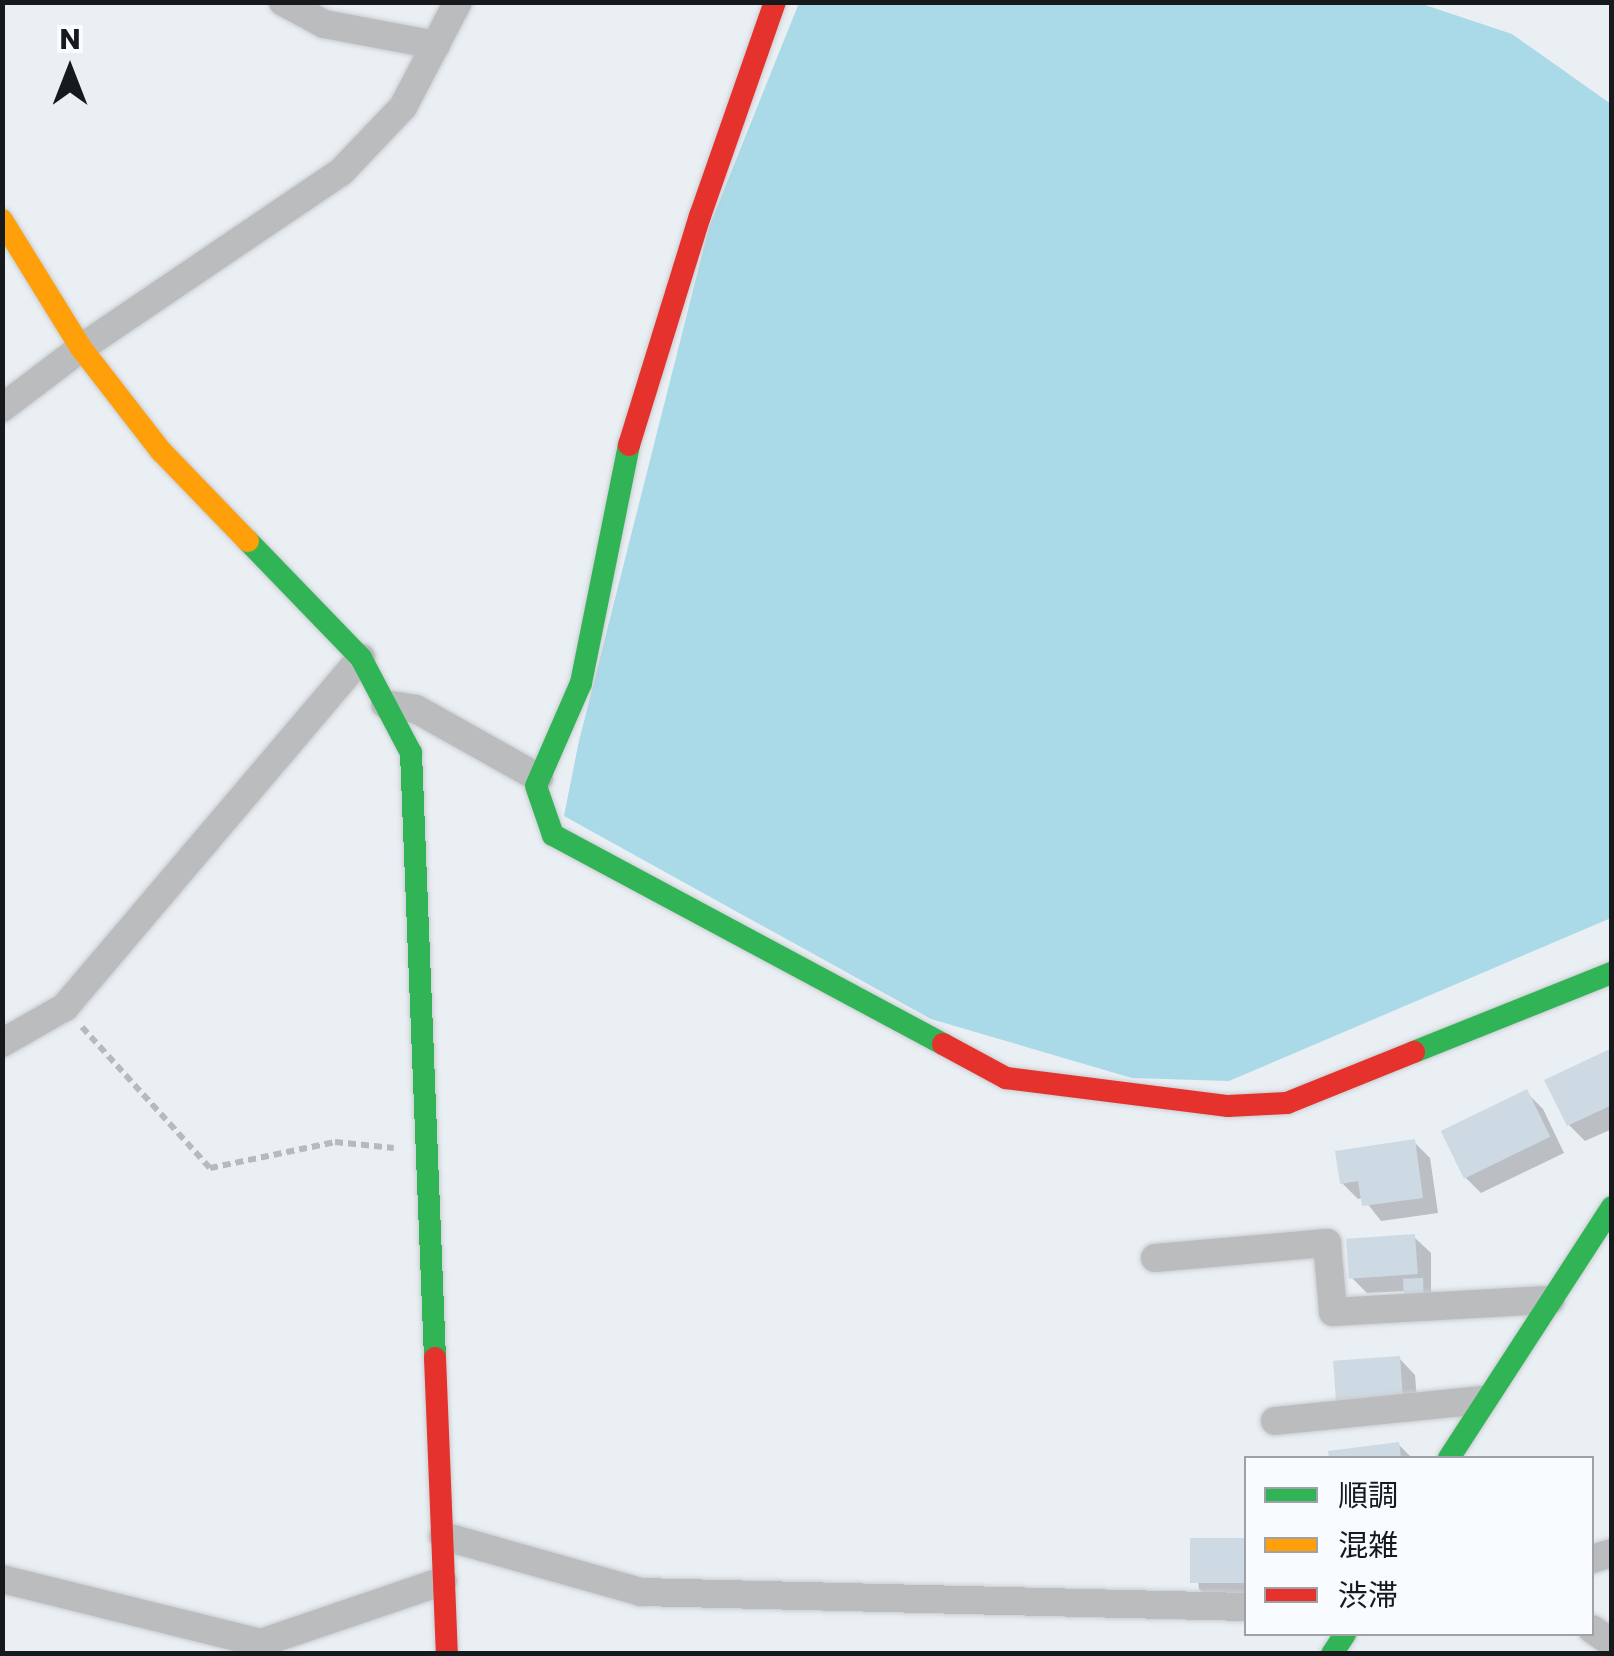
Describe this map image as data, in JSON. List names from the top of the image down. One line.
{"legend":["順調","混雑","渋滞"],"north":"top"}
